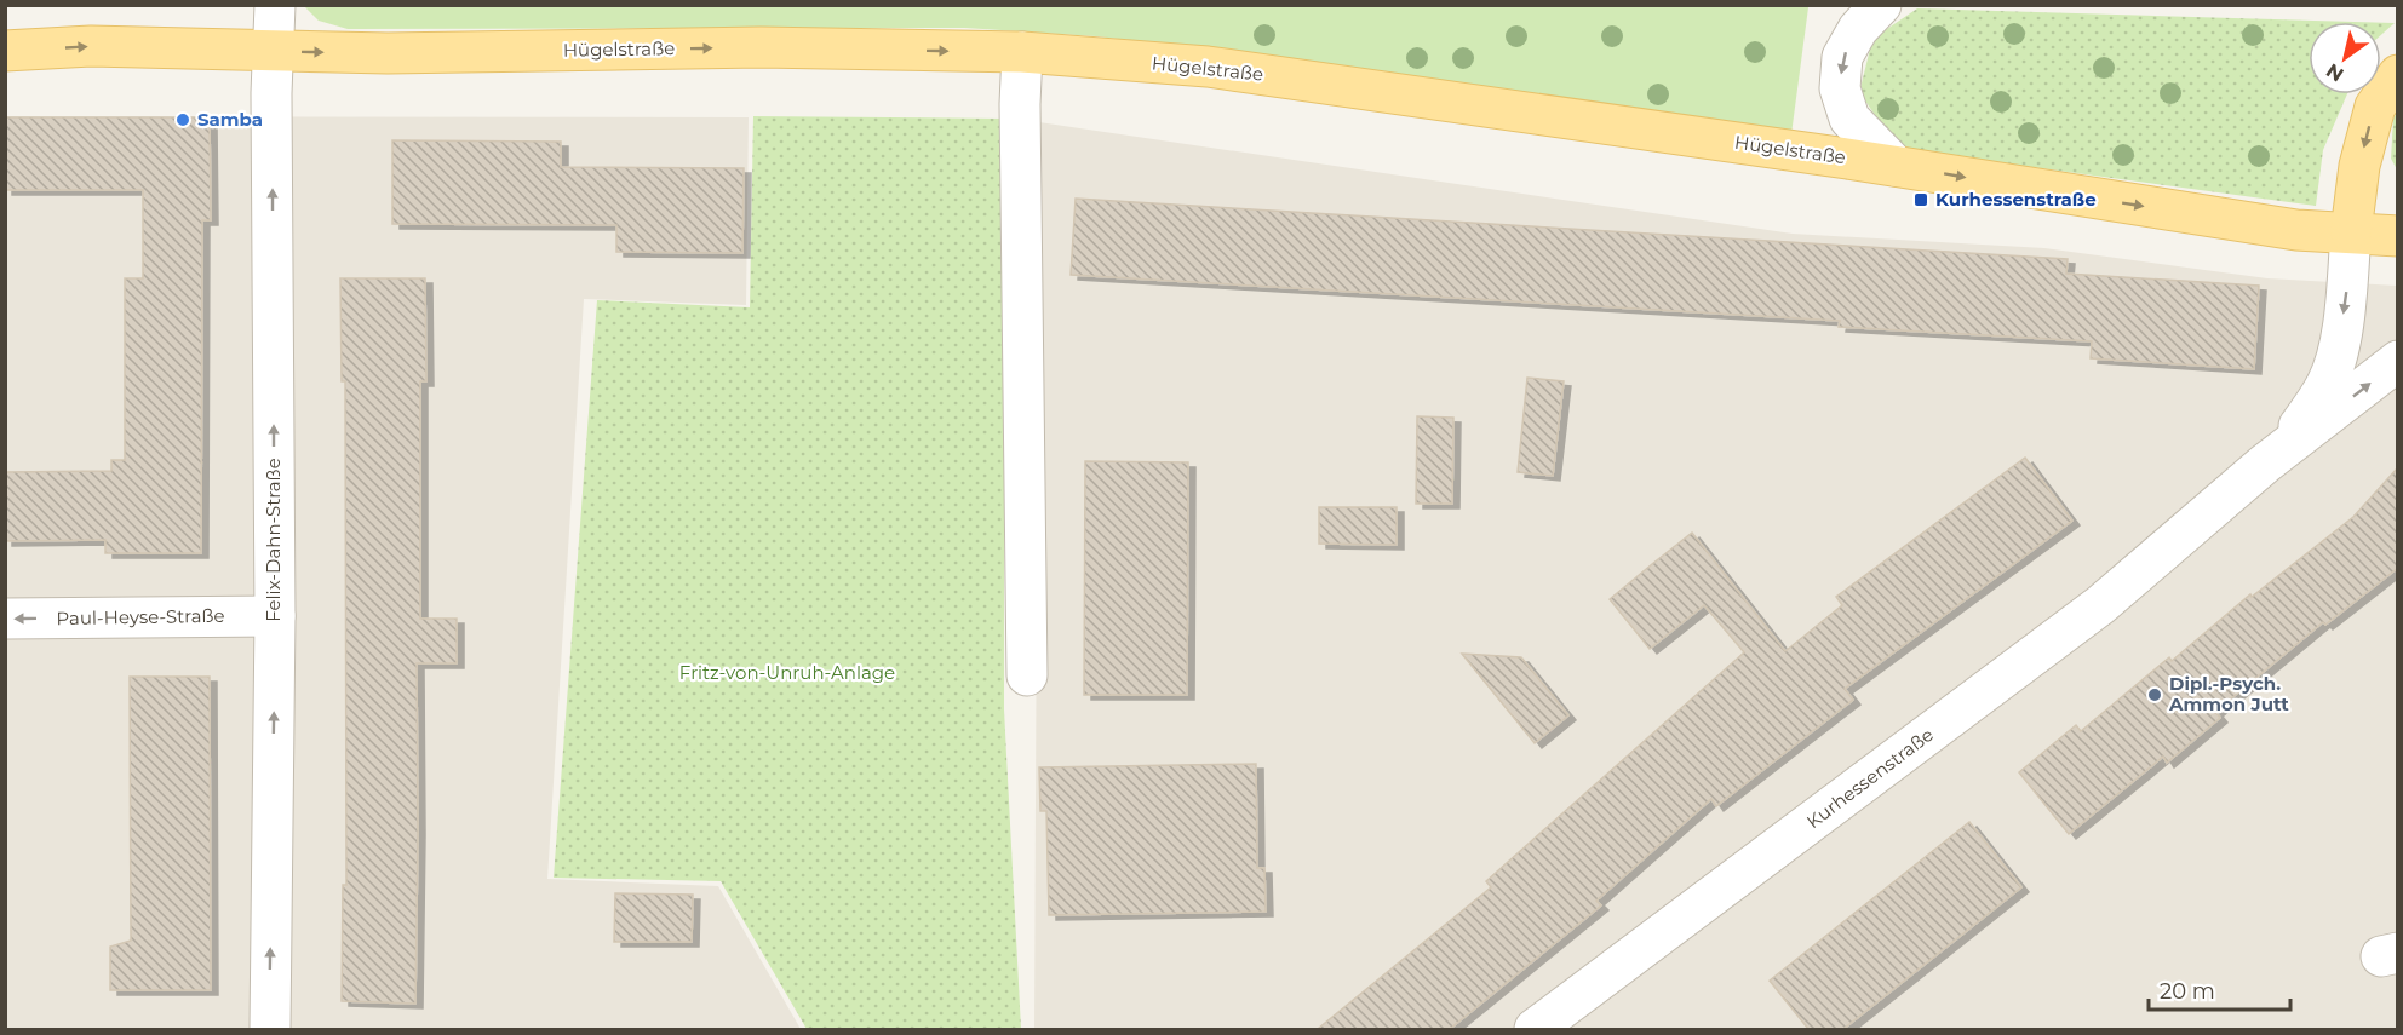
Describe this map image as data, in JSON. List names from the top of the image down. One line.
{"streets":{"main road":["Hügelstraße"],"street":["Felix-Dahn-Straße","Paul-Heyse-Straße","Kurhessenstraße"]},"crossings":[["Hügelstraße","Felix-Dahn-Straße"],["Hügelstraße","Kurhessenstraße"],["Felix-Dahn-Straße","Paul-Heyse-Straße"]],"one_way":["Hügelstraße","Felix-Dahn-Straße","Paul-Heyse-Straße"],"parks":["Fritz-von-Unruh-Anlage"],"places":{"other":["Samba","Dipl.-Psych. Ammon Jutt"],"transit":["Kurhessenstraße"]},"scale_bar":"20 m","north":"bottom left"}
